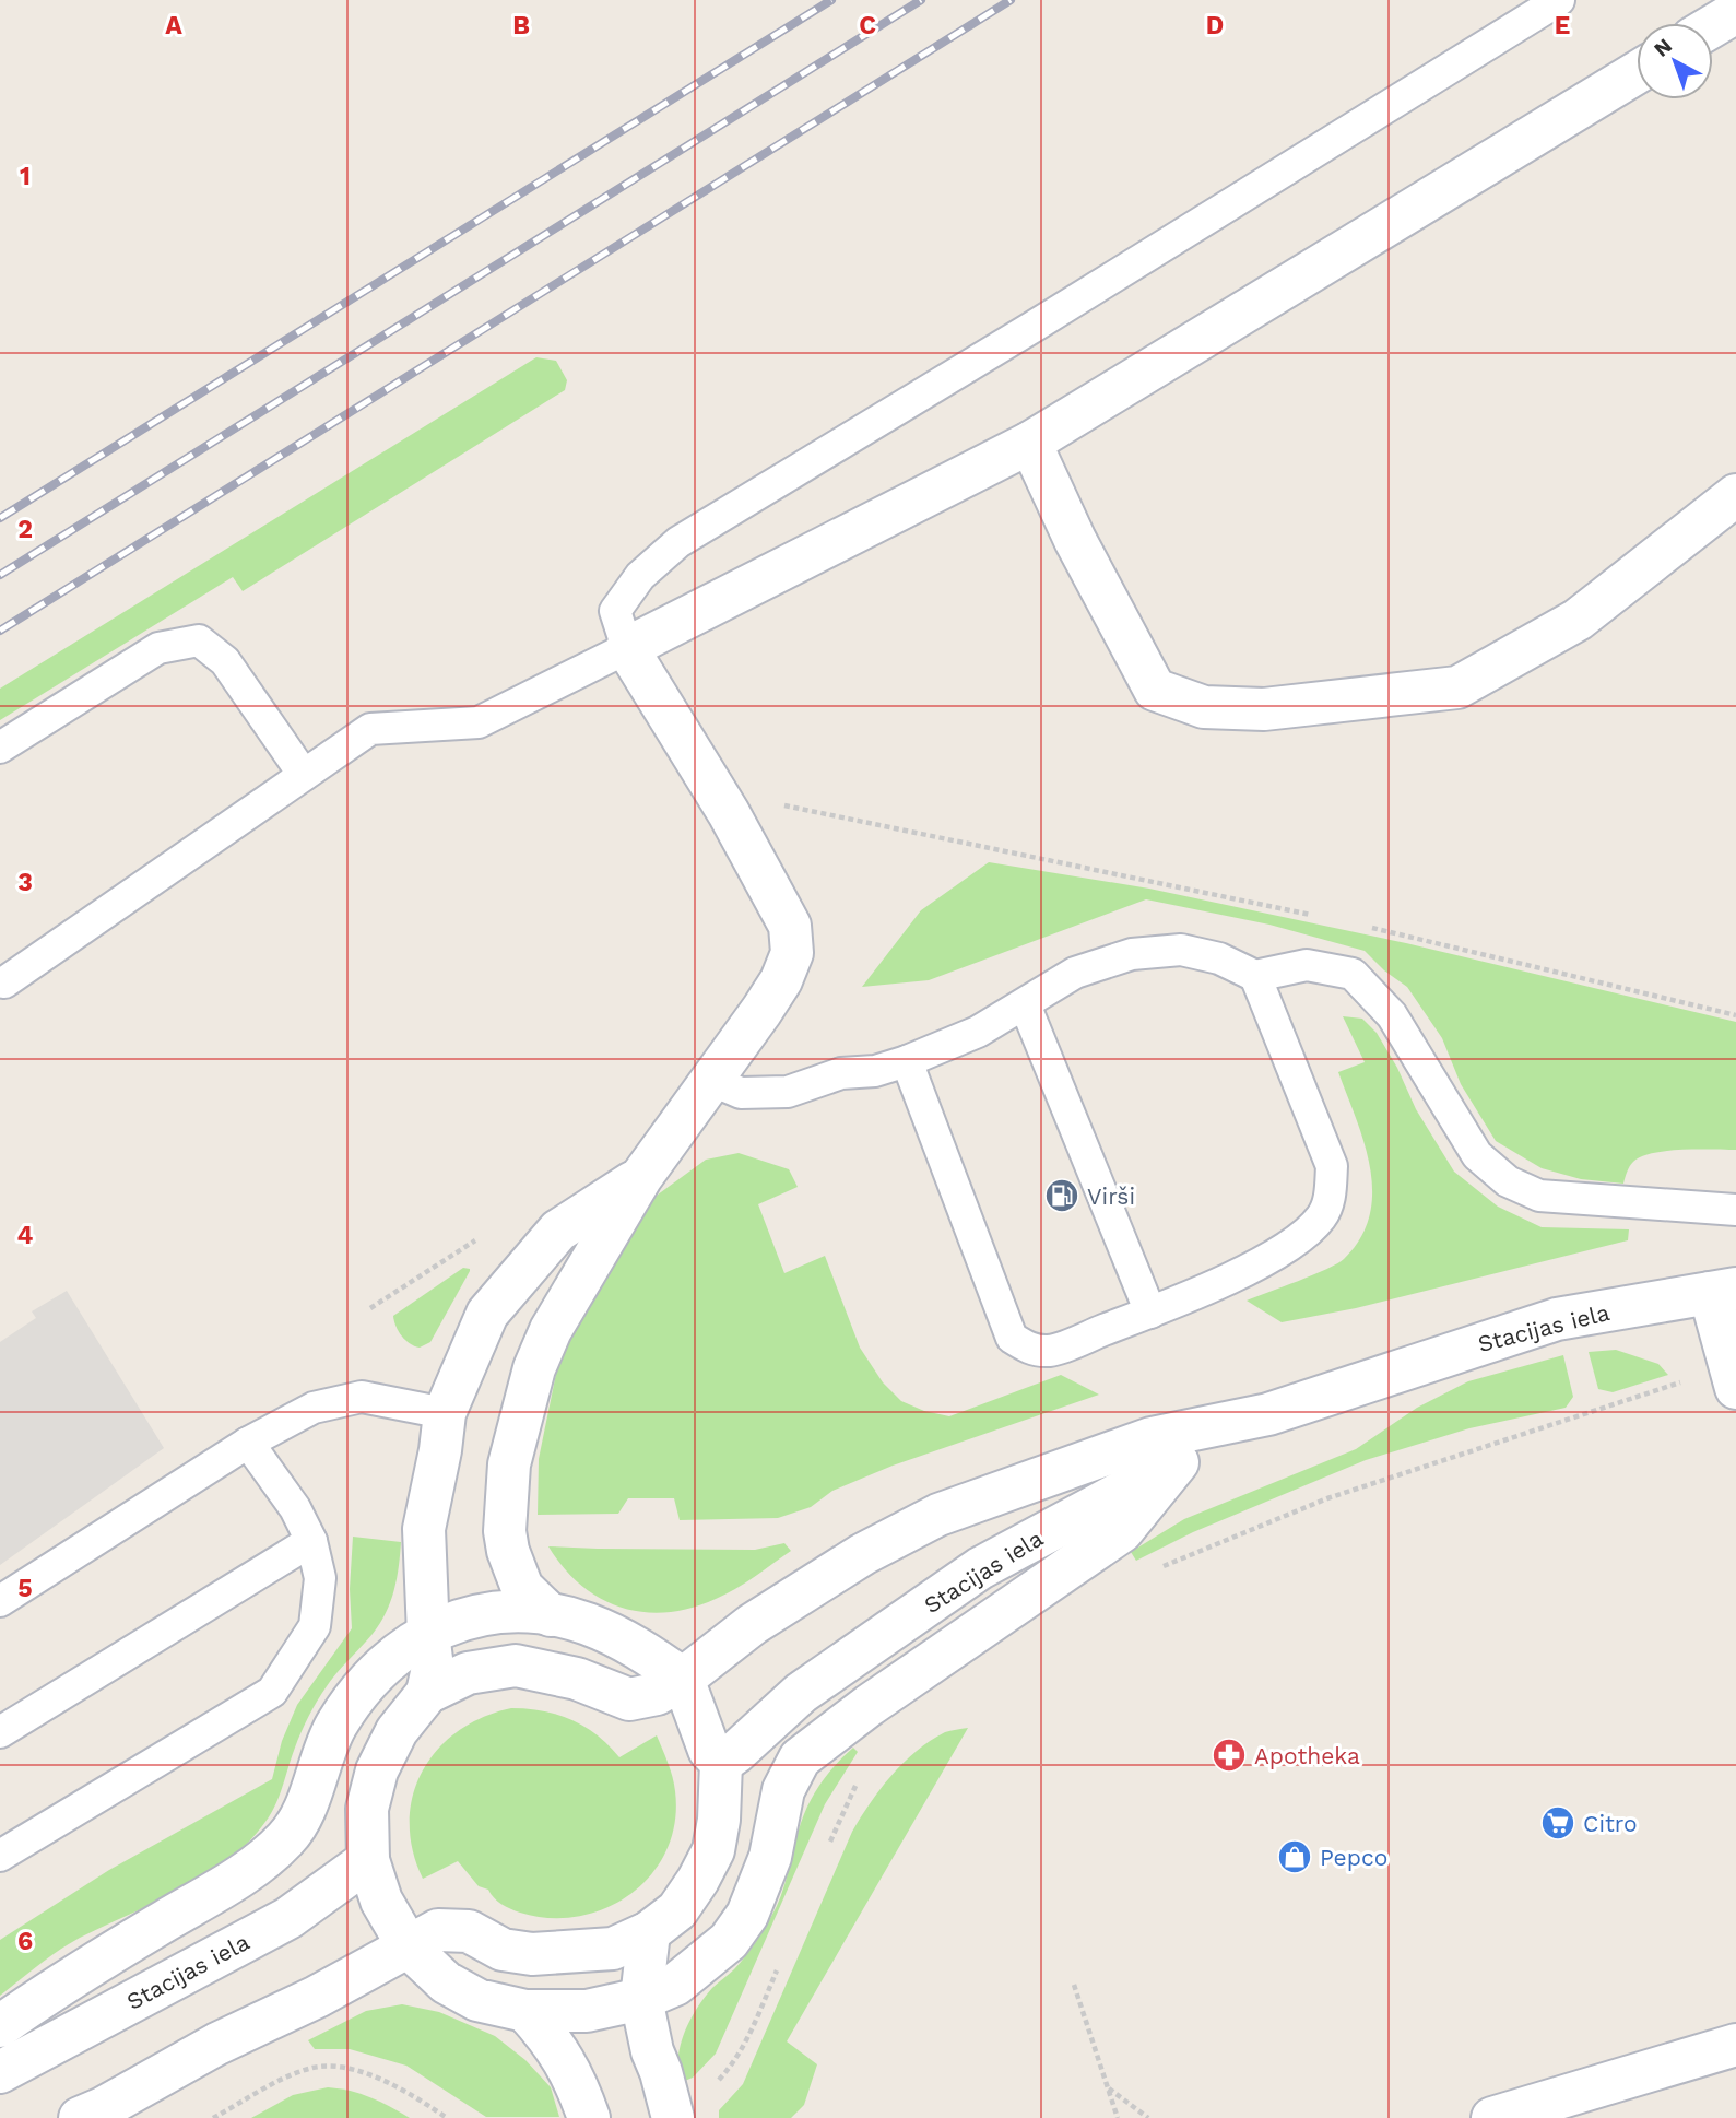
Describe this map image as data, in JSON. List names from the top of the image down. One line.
{"streets":{"main road":["Stacijas iela"]},"places":{"fuel station":["Virši"],"pharmacy":["Apotheka"],"supermarket":["Citro"],"shop":["Pepco"]},"north":"top left","grid":{"columns":["A","B","C","D","E"],"rows":["1","2","3","4","5","6"]}}
